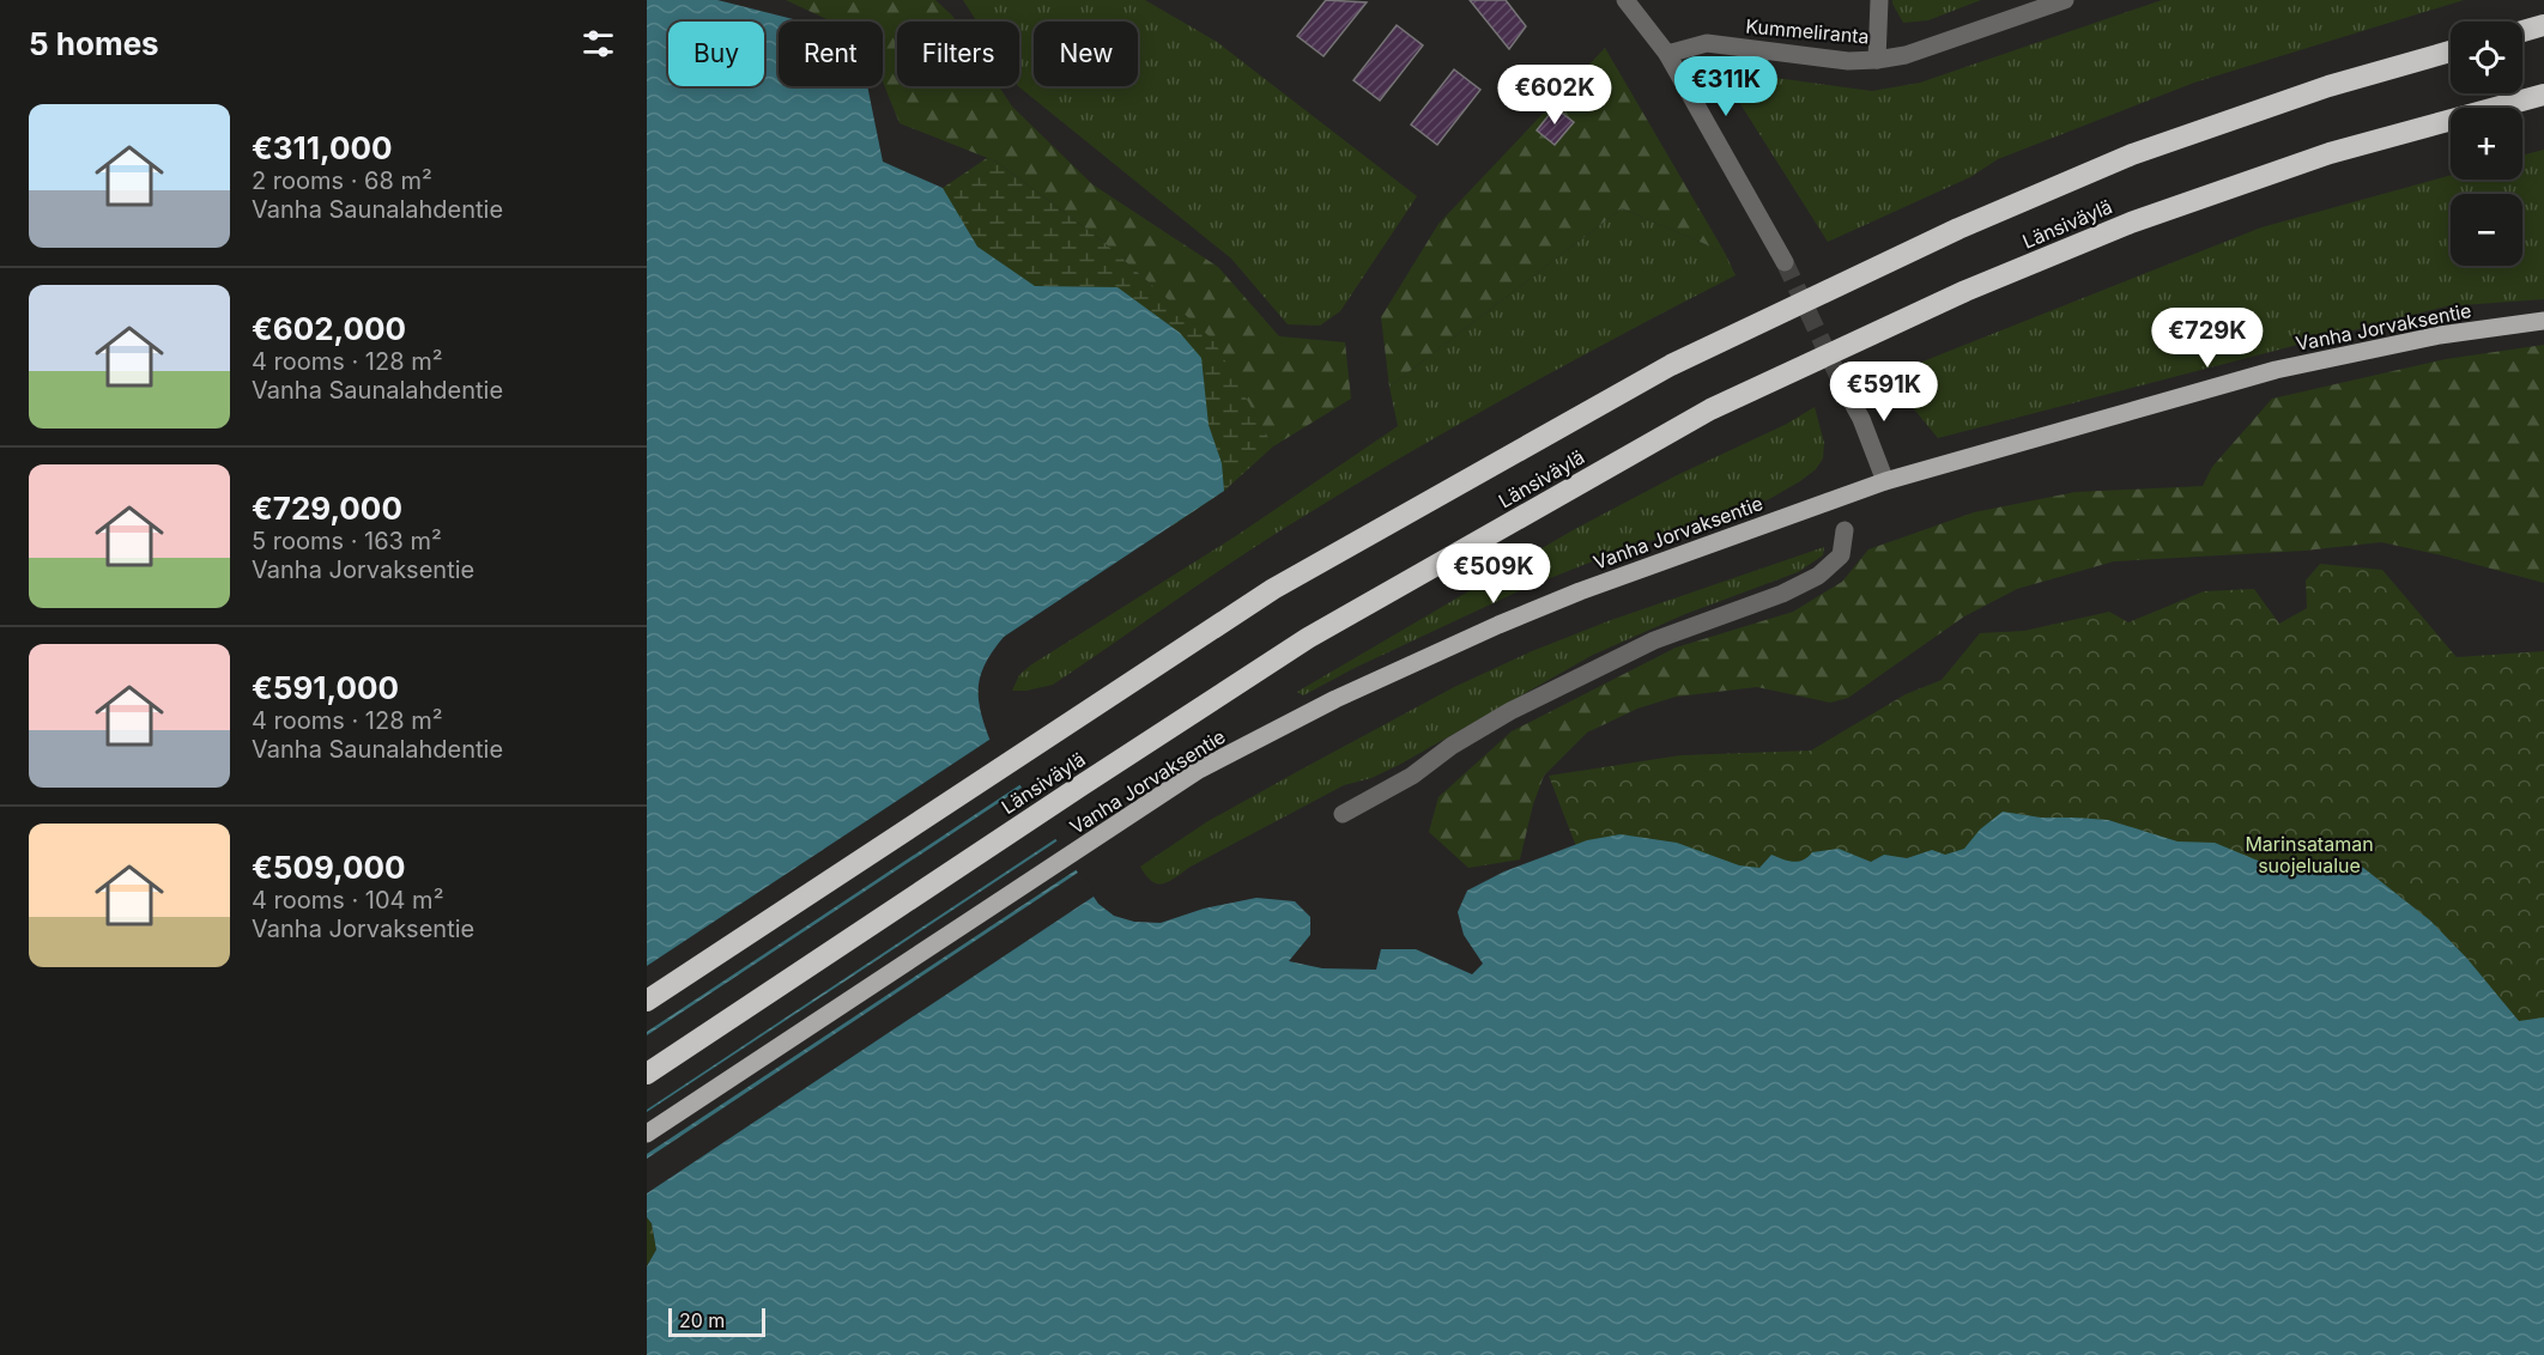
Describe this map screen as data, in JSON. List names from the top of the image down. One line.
{"streets":{"highway":["Länsiväylä"],"main road":["Vanha Jorvaksentie"],"street":["Kummeliranta"]},"parks":["Marinsataman suojelualue"],"scale_bar":"20 m","page":{"heading":"5 homes","map_buttons":["+","−"],"chip":["Buy","Rent","Filters","New"],"price":["€311K","€602K","€729K","€591K","€509K"],"list":[{"name":"€311,000","note":"2 rooms · 68 m² · Vanha Saunalahdentie"},{"name":"€602,000","note":"4 rooms · 128 m² · Vanha Saunalahdentie"},{"name":"€729,000","note":"5 rooms · 163 m² · Vanha Jorvaksentie"},{"name":"€591,000","note":"4 rooms · 128 m² · Vanha Saunalahdentie"},{"name":"€509,000","note":"4 rooms · 104 m² · Vanha Jorvaksentie"}],"scale":"20 m"}}
